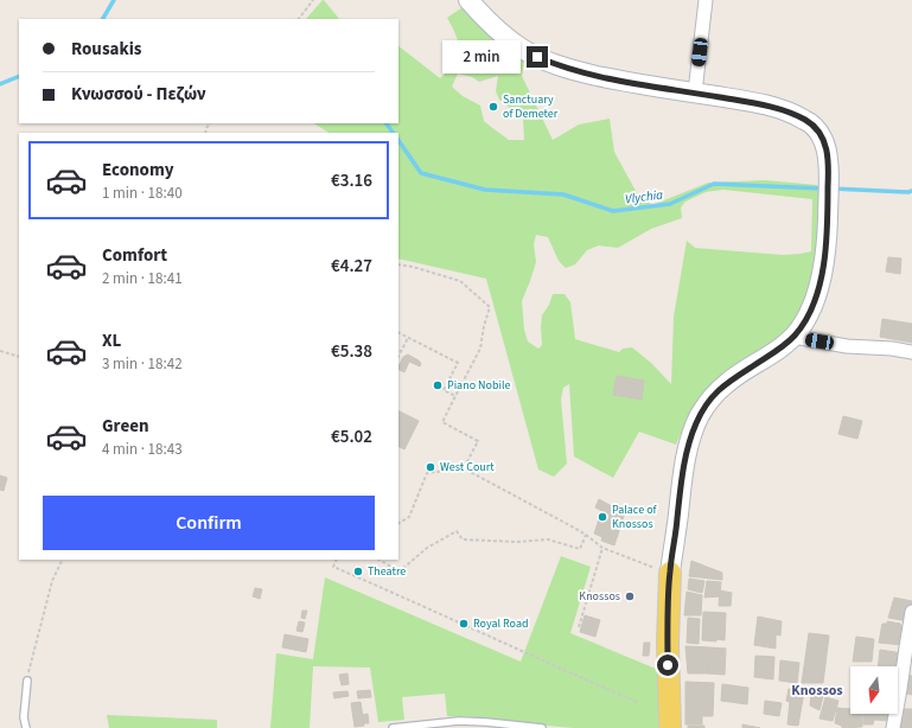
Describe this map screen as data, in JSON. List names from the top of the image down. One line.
{"districts":["Knossos"],"water":["Vlychia"],"places":["Sanctuary of Demeter","Piano Nobile","West Court","Palace of Knossos","Theatre","Knossos","Royal Road"],"north":"bottom","page":{"banner":["Rousakis","Κνωσσού - Πεζών"],"bubble":"2 min","list":[{"name":"Economy","note":"1 min · 18:40","value":"€3.16"},{"name":"Comfort","note":"2 min · 18:41","value":"€4.27"},{"name":"XL","note":"3 min · 18:42","value":"€5.38"},{"name":"Green","note":"4 min · 18:43","value":"€5.02"}],"buttons":"Confirm"}}
